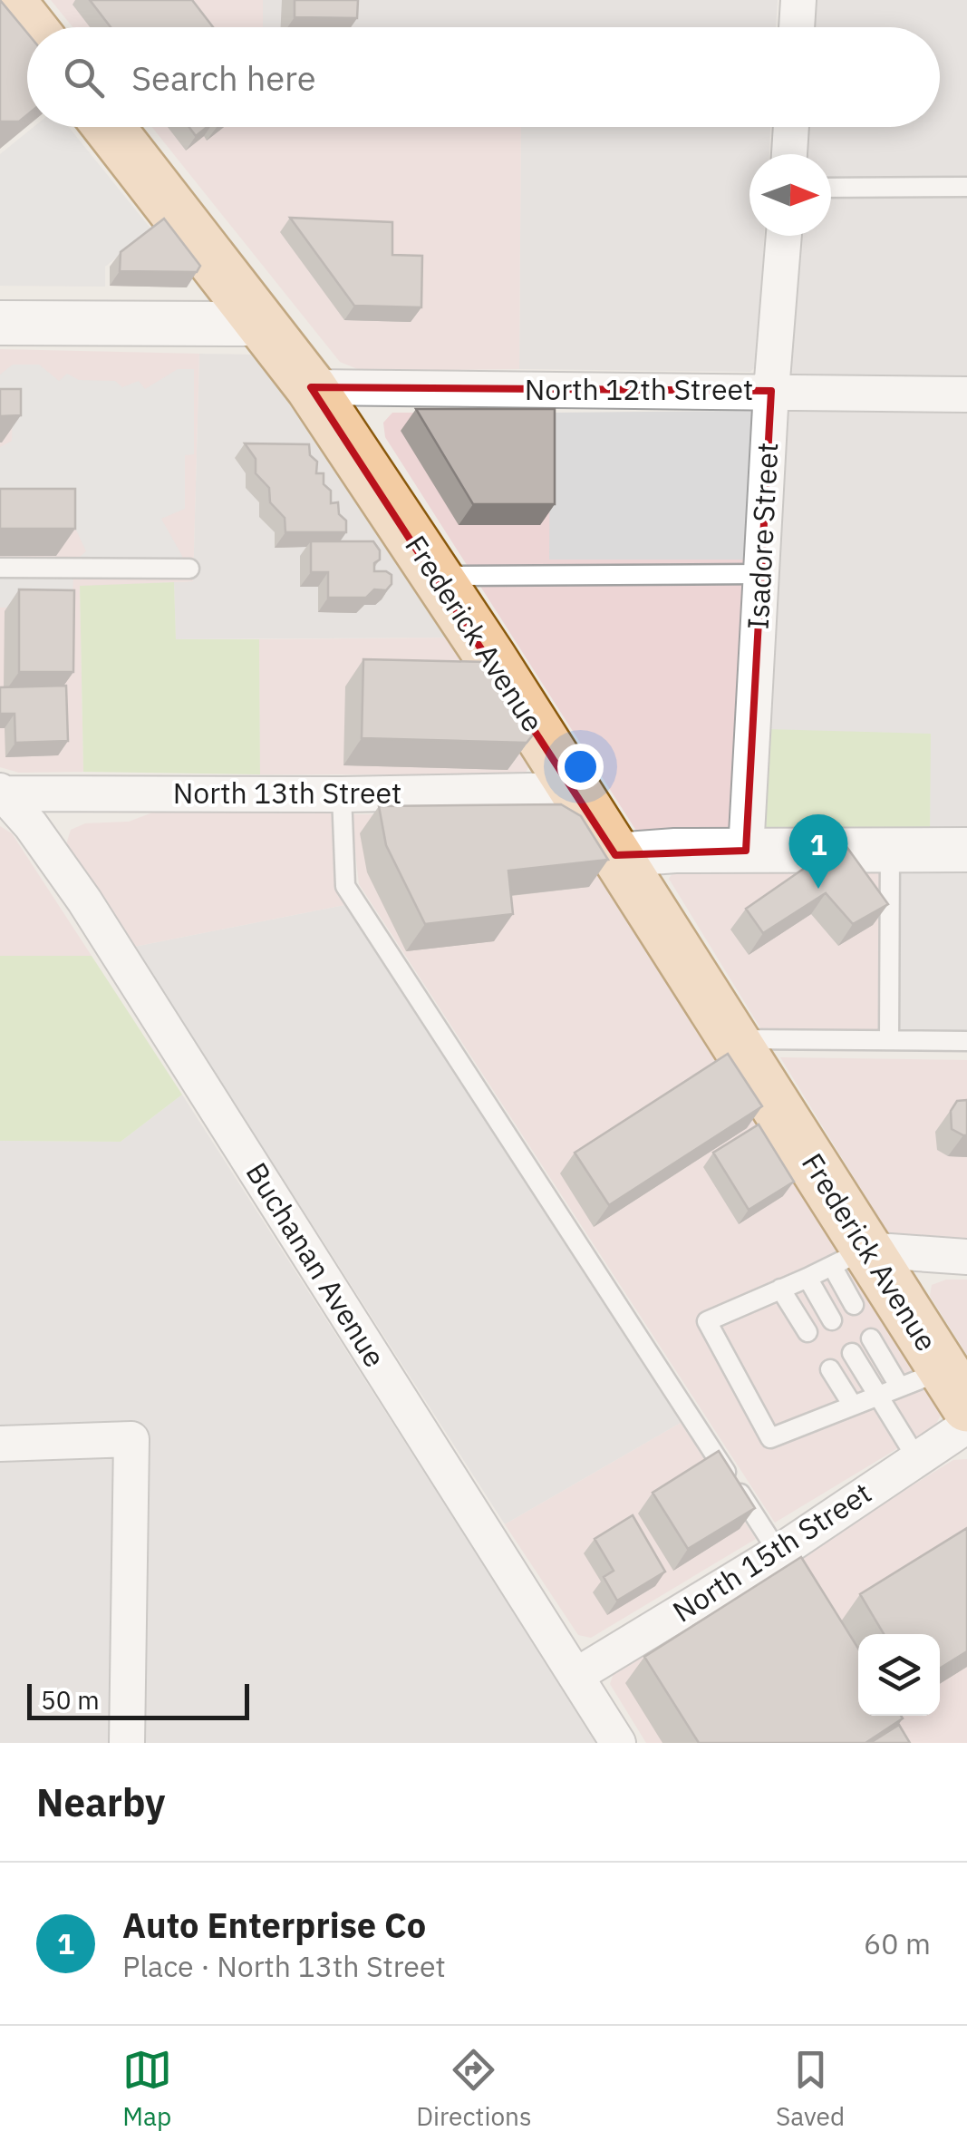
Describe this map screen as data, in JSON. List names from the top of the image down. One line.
{"streets":{"main road":["Frederick Avenue"],"street":["North 12th Street","Isadore Street","North 13th Street","Buchanan Avenue","North 15th Street"]},"crossings":[["North 12th Street","Isadore Street"],["North 12th Street","Frederick Avenue"],["Frederick Avenue","North 13th Street"],["North 13th Street","Buchanan Avenue"],["Buchanan Avenue","North 15th Street"]],"scale_bar":"50 m","north":"right","page":{"search":"Search here","pins":"1","scale":"50 m","heading":"Nearby","list":[{"mark":"1","name":"Auto Enterprise Co","note":"Place · North 13th Street","value":"60 m"}],"nav":["Map","Directions","Saved"]}}
